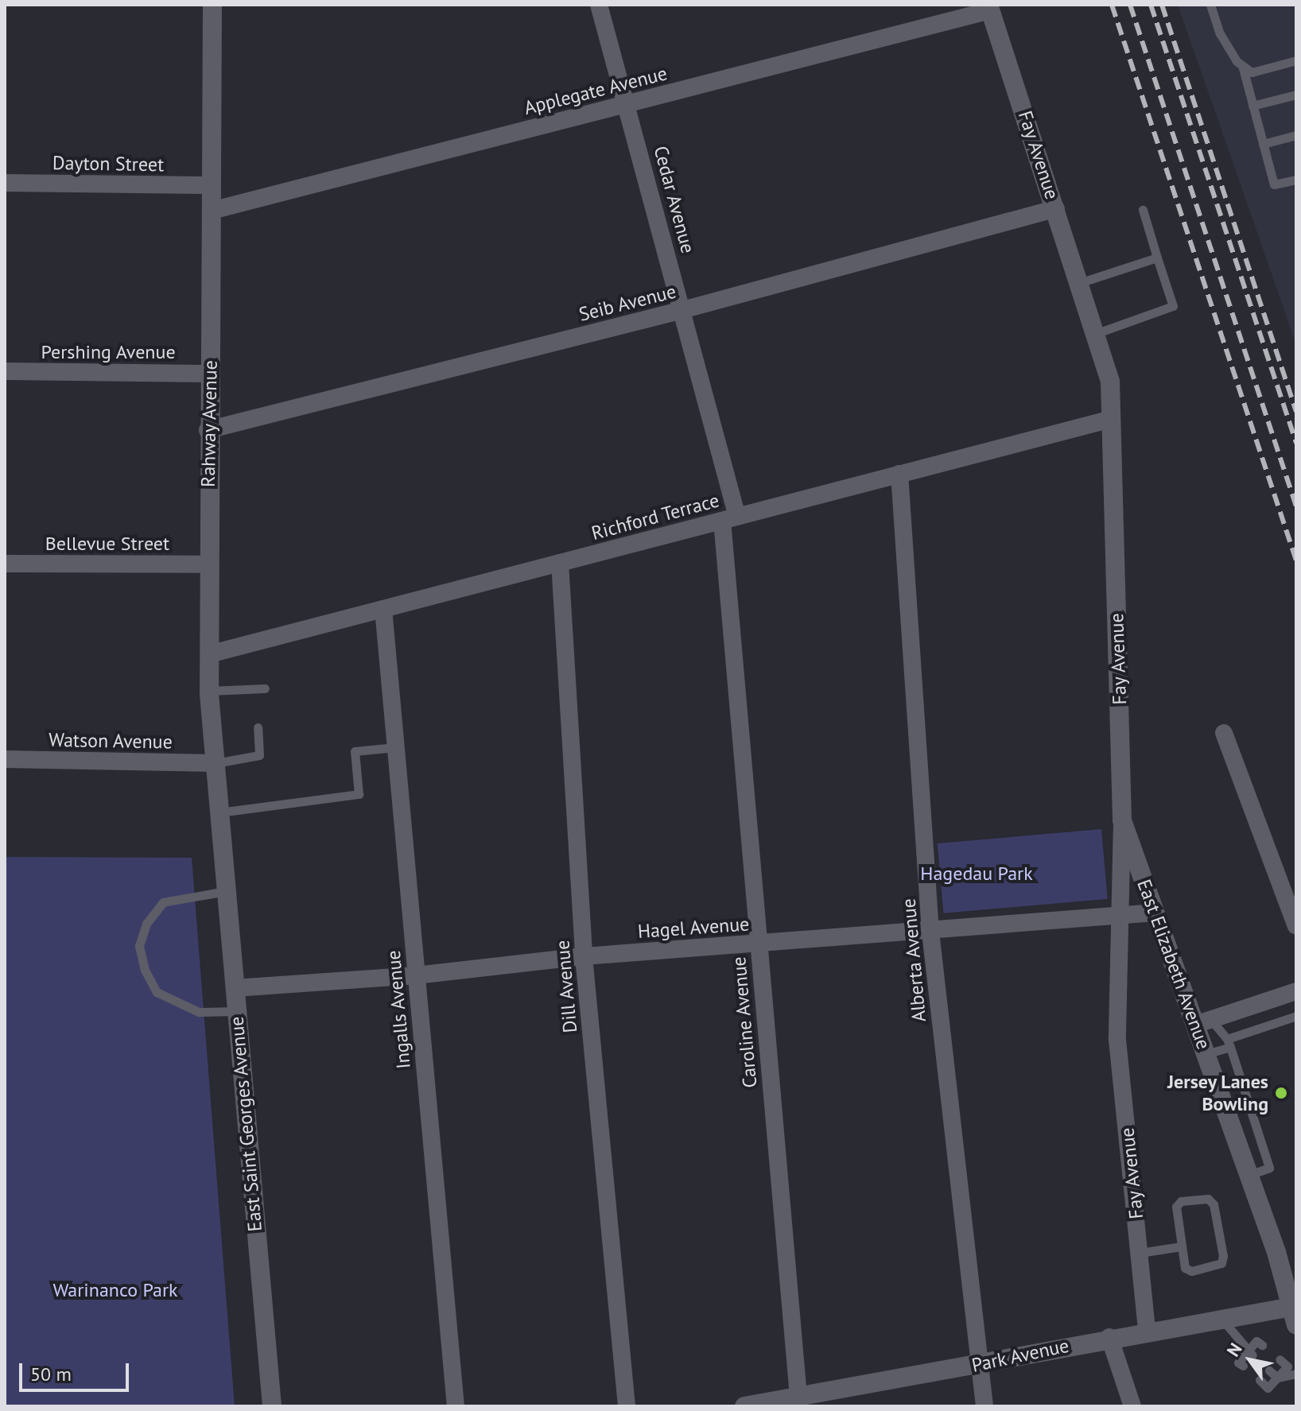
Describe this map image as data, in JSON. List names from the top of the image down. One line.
{"streets":{"street":["Applegate Avenue","Fay Avenue","Dayton Street","Cedar Avenue","Seib Avenue","Pershing Avenue","Rahway Avenue","Richford Terrace","Bellevue Street","Watson Avenue","Hagel Avenue","Alberta Avenue","East Elizabeth Avenue","Dill Avenue","Ingalls Avenue","Caroline Avenue","East Saint Georges Avenue","Park Avenue"]},"crossings":[["Applegate Avenue","Fay Avenue"],["Applegate Avenue","Cedar Avenue"],["Applegate Avenue","Rahway Avenue"],["Fay Avenue","Seib Avenue"],["Fay Avenue","Richford Terrace"],["Fay Avenue","Hagel Avenue"],["Fay Avenue","East Elizabeth Avenue"],["Fay Avenue","Park Avenue"],["Dayton Street","Rahway Avenue"],["Cedar Avenue","Seib Avenue"],["Cedar Avenue","Richford Terrace"],["Cedar Avenue","Caroline Avenue"],["Seib Avenue","Rahway Avenue"],["Pershing Avenue","Rahway Avenue"],["Rahway Avenue","Richford Terrace"],["Rahway Avenue","Bellevue Street"],["Rahway Avenue","Watson Avenue"],["Rahway Avenue","East Saint Georges Avenue"],["Richford Terrace","Alberta Avenue"],["Richford Terrace","Dill Avenue"],["Richford Terrace","Ingalls Avenue"],["Richford Terrace","Caroline Avenue"],["Hagel Avenue","Alberta Avenue"],["Hagel Avenue","East Elizabeth Avenue"],["Hagel Avenue","Dill Avenue"],["Hagel Avenue","Ingalls Avenue"],["Hagel Avenue","Caroline Avenue"],["Hagel Avenue","East Saint Georges Avenue"],["Alberta Avenue","Park Avenue"],["East Elizabeth Avenue","Park Avenue"],["Caroline Avenue","Park Avenue"]],"parks":["Hagedau Park","Warinanco Park"],"places":["Jersey Lanes Bowling"],"scale_bar":"50 m","north":"top left"}
